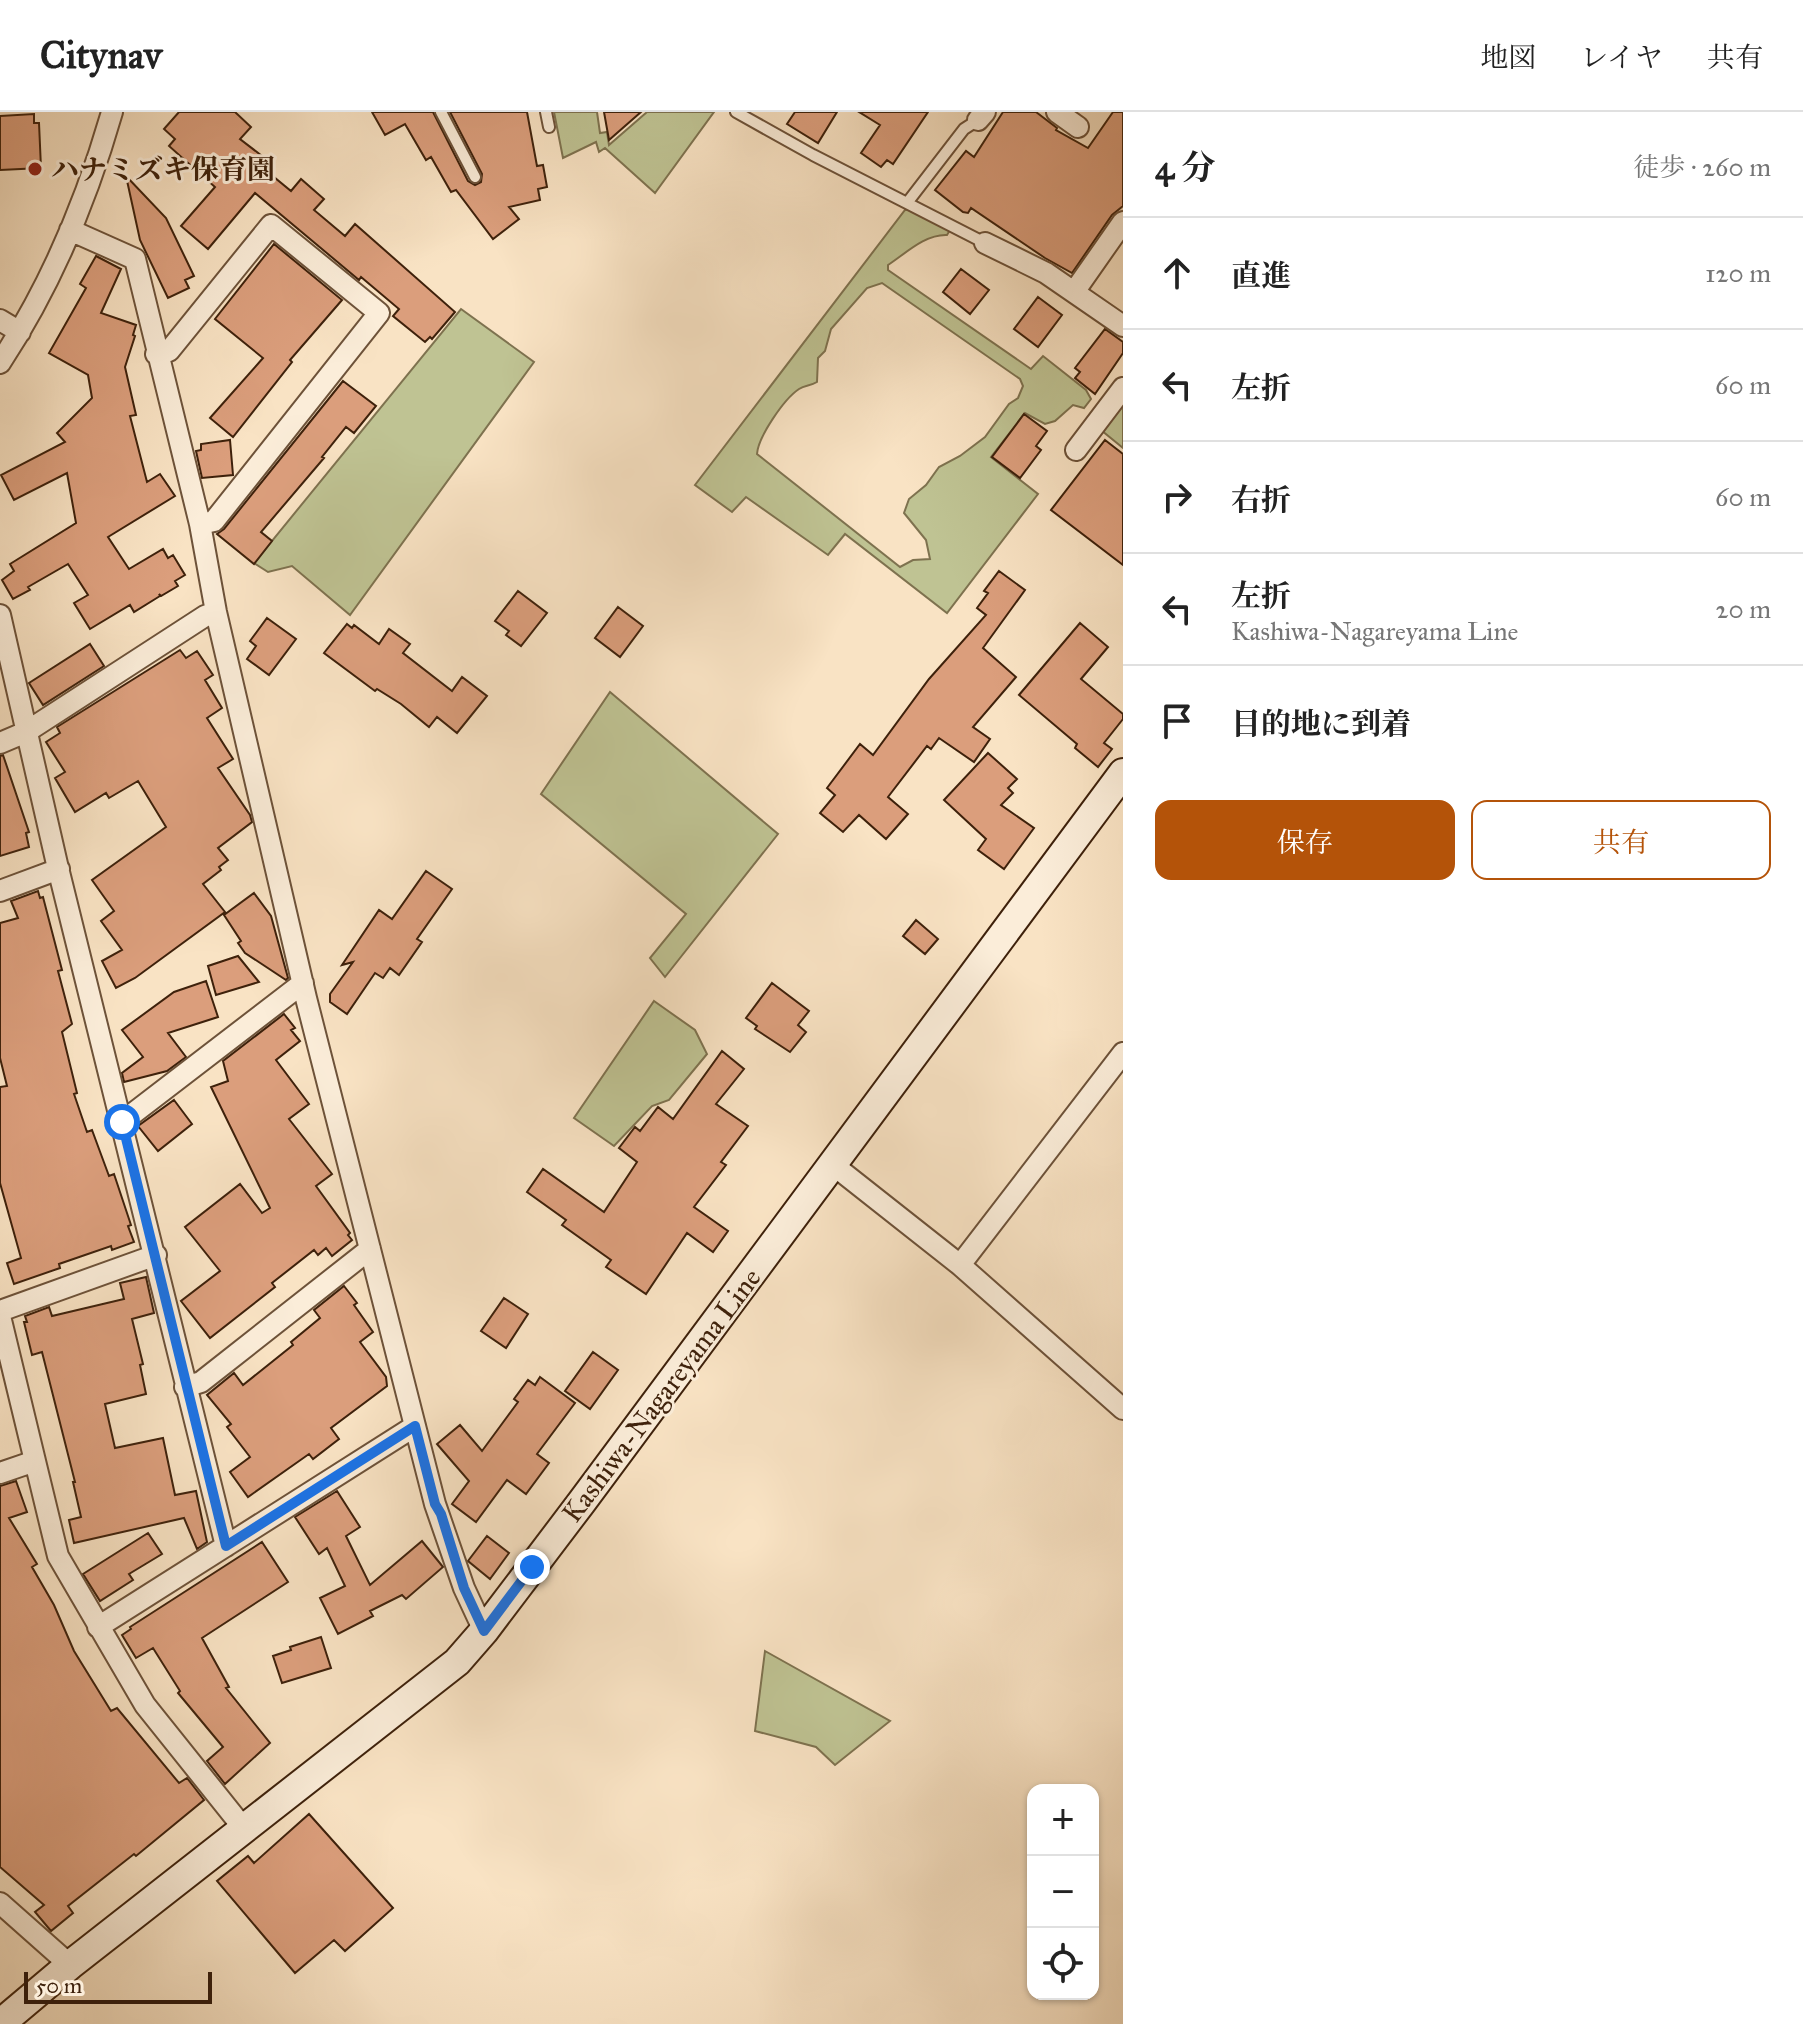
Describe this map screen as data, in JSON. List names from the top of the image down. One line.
{"streets":{"main road":["Kashiwa-Nagareyama Line"]},"places":["ハナミズキ保育園"],"scale_bar":"50 m","page":{"header":"Citynav","nav":["地図","レイヤ","共有"],"heading":["4 分","徒歩 · 260 m"],"list":[["直進","120 m"],["左折","60 m"],["右折","60 m"],["左折","Kashiwa-Nagareyama Line","20 m"],"目的地に到着"],"buttons":["保存","共有"],"map_buttons":["+","−"],"scale":"50 m"}}
